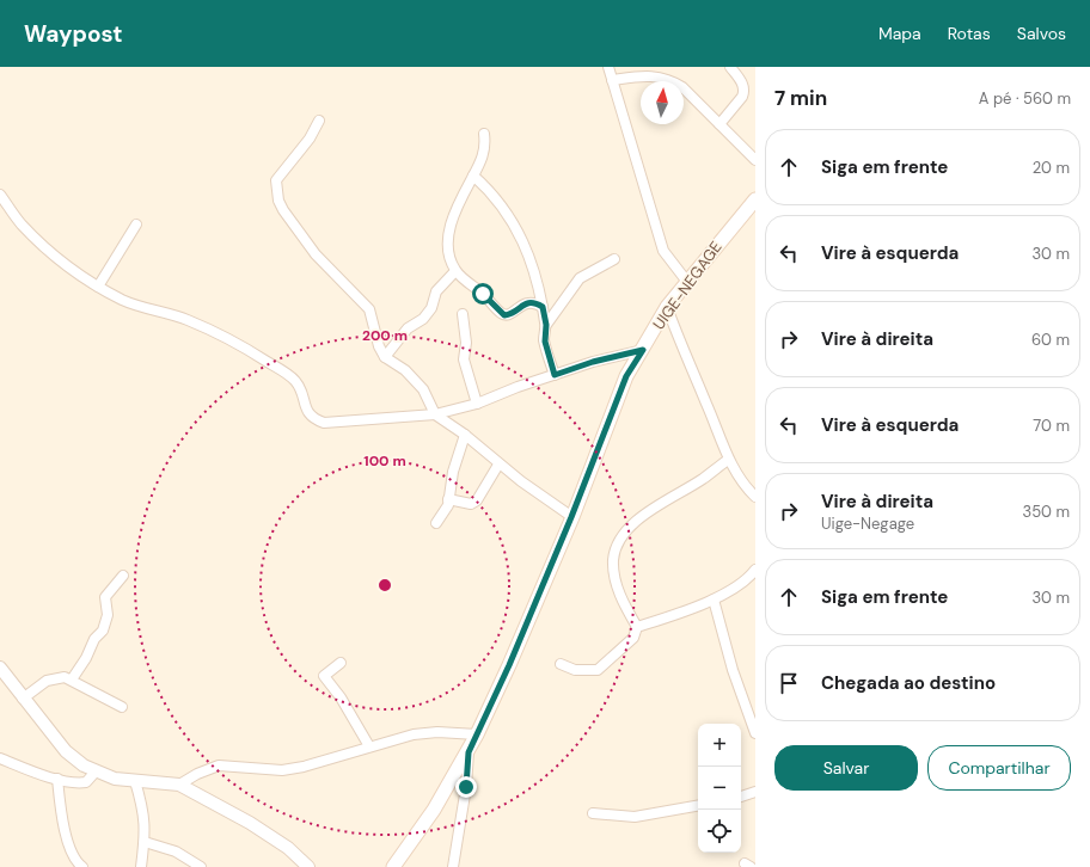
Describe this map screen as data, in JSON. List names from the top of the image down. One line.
{"streets":{"main road":["UIGE-NEGAGE"]},"north":"top","page":{"header":"Waypost","nav":["Mapa","Rotas","Salvos"],"heading":["7 min","A pé · 560 m"],"list":[["Siga em frente","20 m"],["Vire à esquerda","30 m"],["Vire à direita","60 m"],["Vire à esquerda","70 m"],["Vire à direita","Uige-Negage","350 m"],["Siga em frente","30 m"],"Chegada ao destino"],"map_buttons":["+","−"],"buttons":["Salvar","Compartilhar"]},"rings":["200 m","100 m"]}
